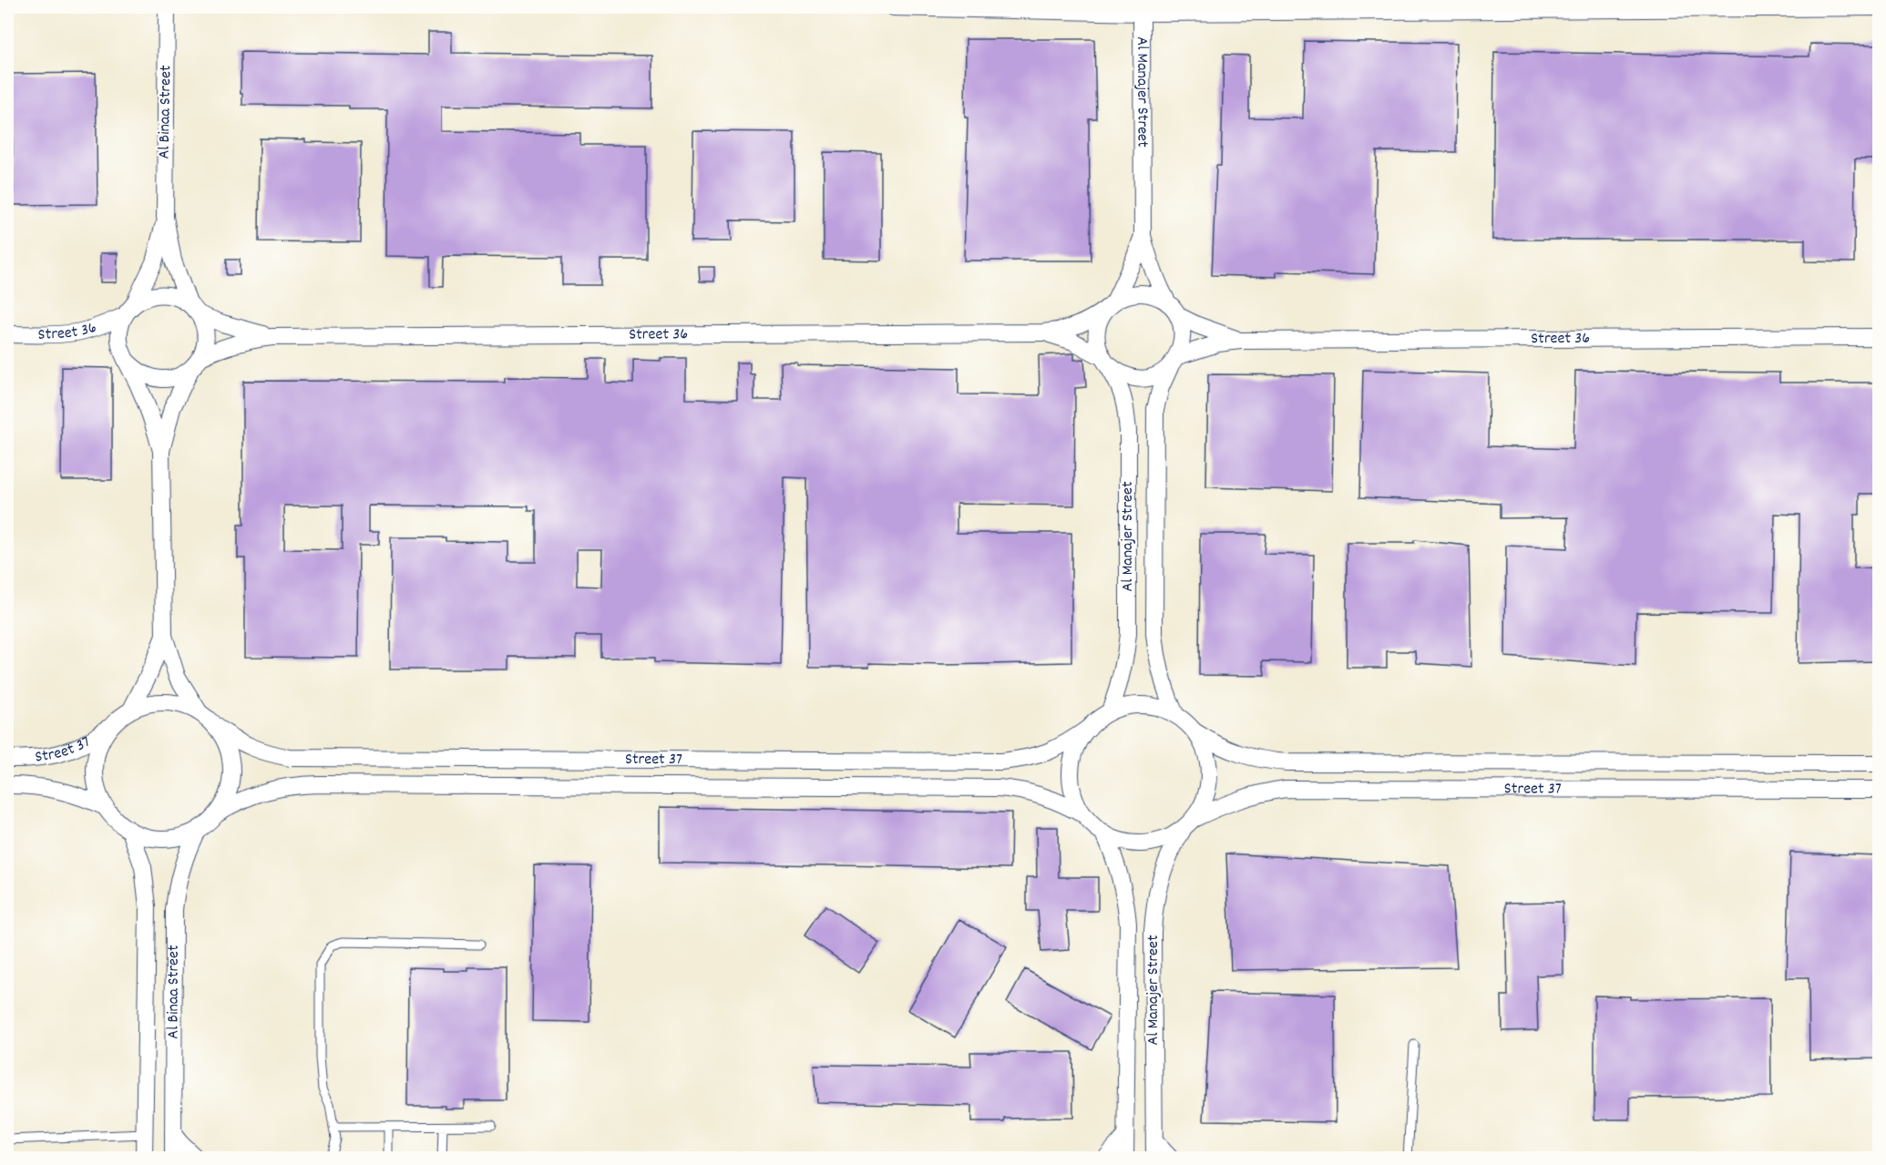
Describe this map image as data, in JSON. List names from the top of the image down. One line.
{"streets":{"street":["Al Manajer Street","Al Binaa Street","Street 36","Street 37"]},"crossings":[["Al Manajer Street","Street 36"],["Al Manajer Street","Street 37"],["Al Binaa Street","Street 36"],["Al Binaa Street","Street 37"]]}
